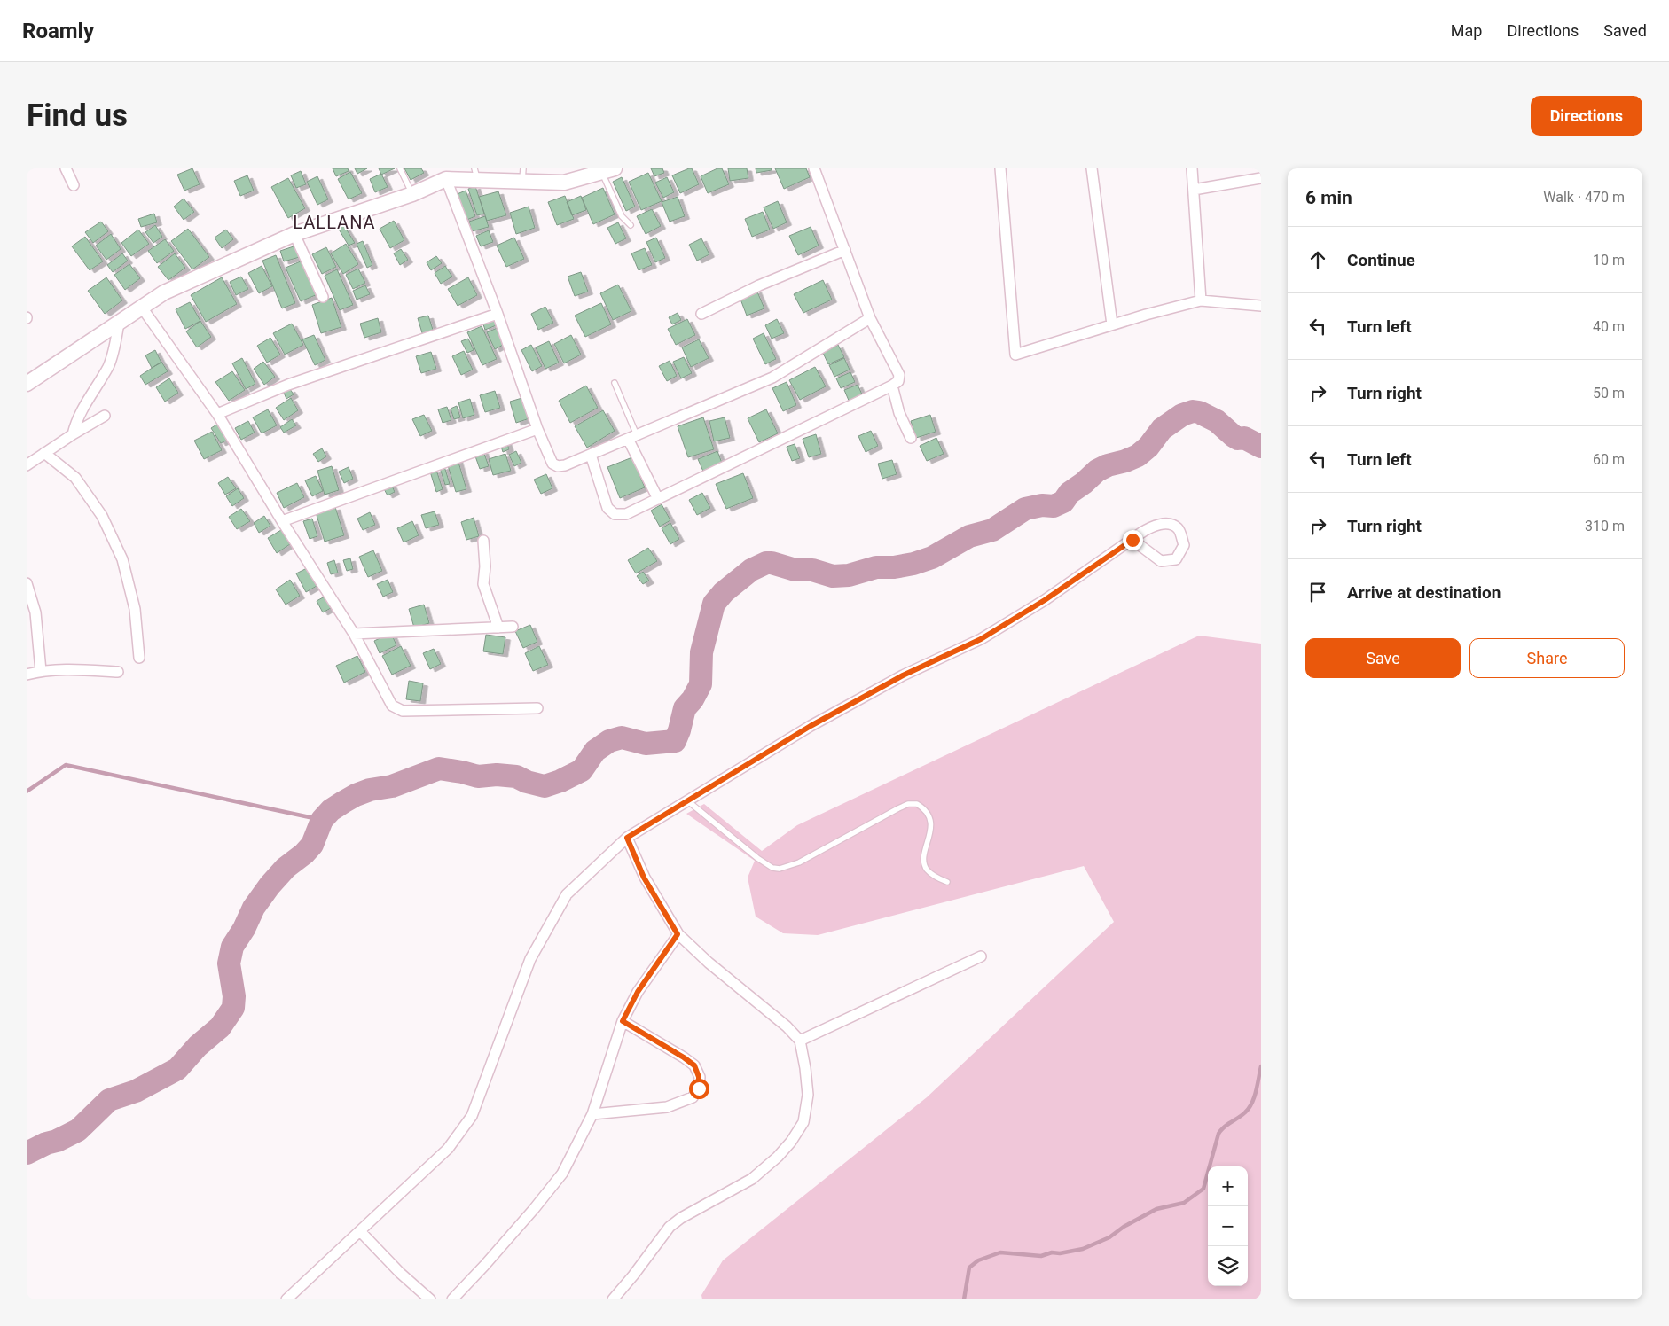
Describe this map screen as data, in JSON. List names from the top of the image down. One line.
{"districts":["LALLANA"],"page":{"header":"Roamly","nav":["Map","Directions","Saved"],"buttons":["Directions",["Save","Share"]],"title":"Find us","heading":["6 min","Walk · 470 m"],"list":[["Continue","10 m"],["Turn left","40 m"],["Turn right","50 m"],["Turn left","60 m"],["Turn right","310 m"],"Arrive at destination"],"map_buttons":["+","−"]}}
